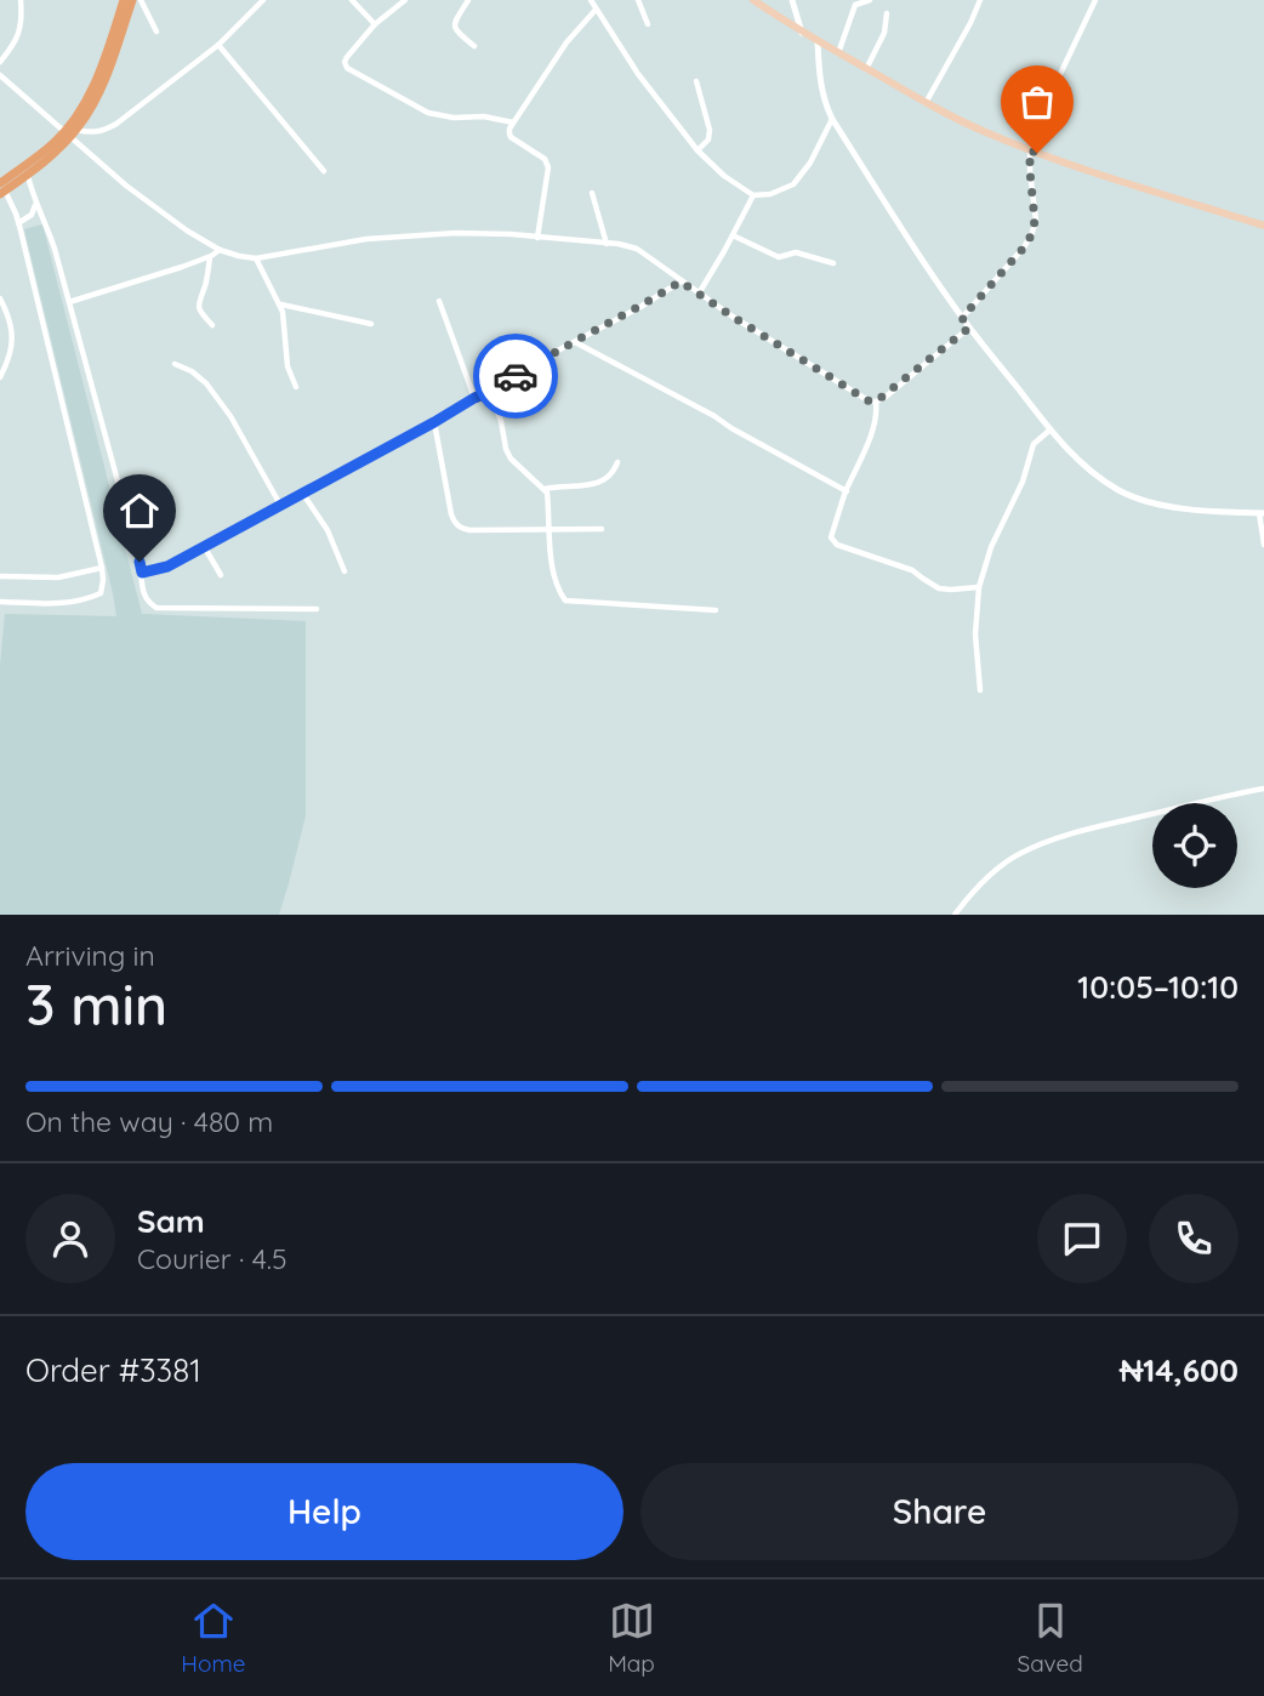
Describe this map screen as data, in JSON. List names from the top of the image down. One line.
{"page":{"heading":["3 min","Arriving in","10:05–10:10"],"panel":["Sam","Courier · 4.5","Order #3381","₦14,600"],"bar":"On the way · 480 m","buttons":["Help","Share"],"tabs":["Home","Map","Saved"]}}
